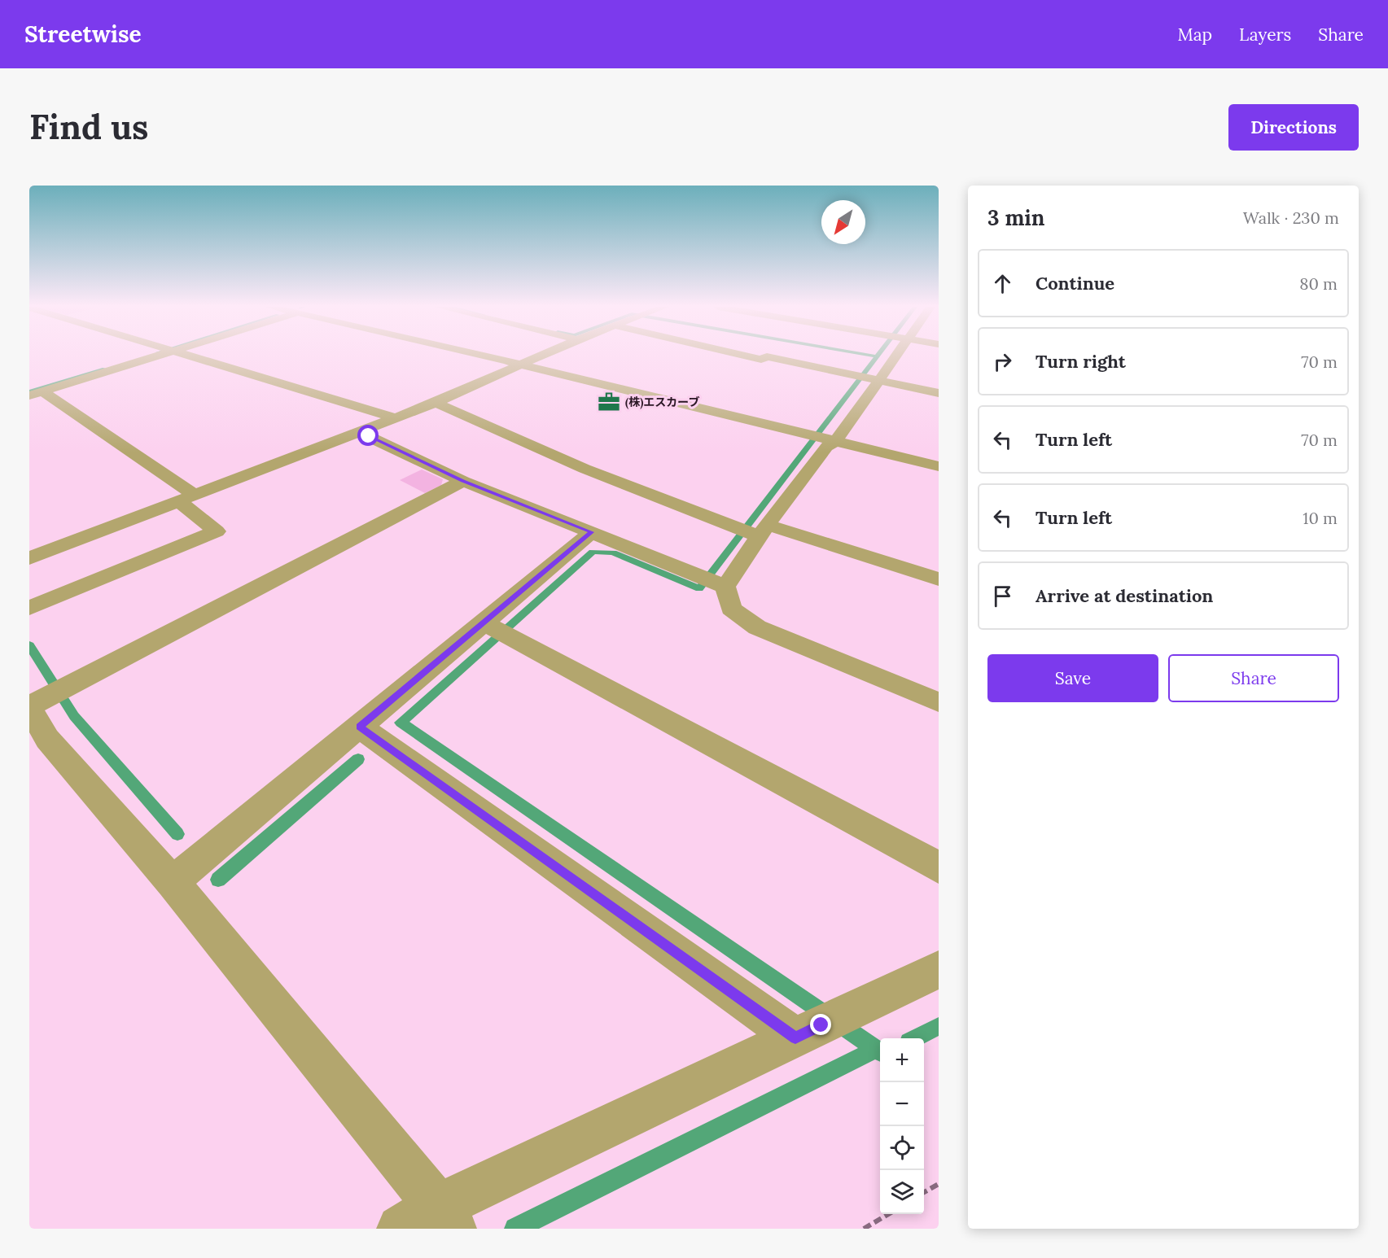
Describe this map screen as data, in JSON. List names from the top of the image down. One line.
{"places":{"office":["(株)エスカーブ"]},"north":"bottom left","page":{"header":"Streetwise","nav":["Map","Layers","Share"],"buttons":["Directions",["Save","Share"]],"title":"Find us","heading":["3 min","Walk · 230 m"],"list":[["Continue","80 m"],["Turn right","70 m"],["Turn left","70 m"],["Turn left","10 m"],"Arrive at destination"],"map_buttons":["+","−"]}}
